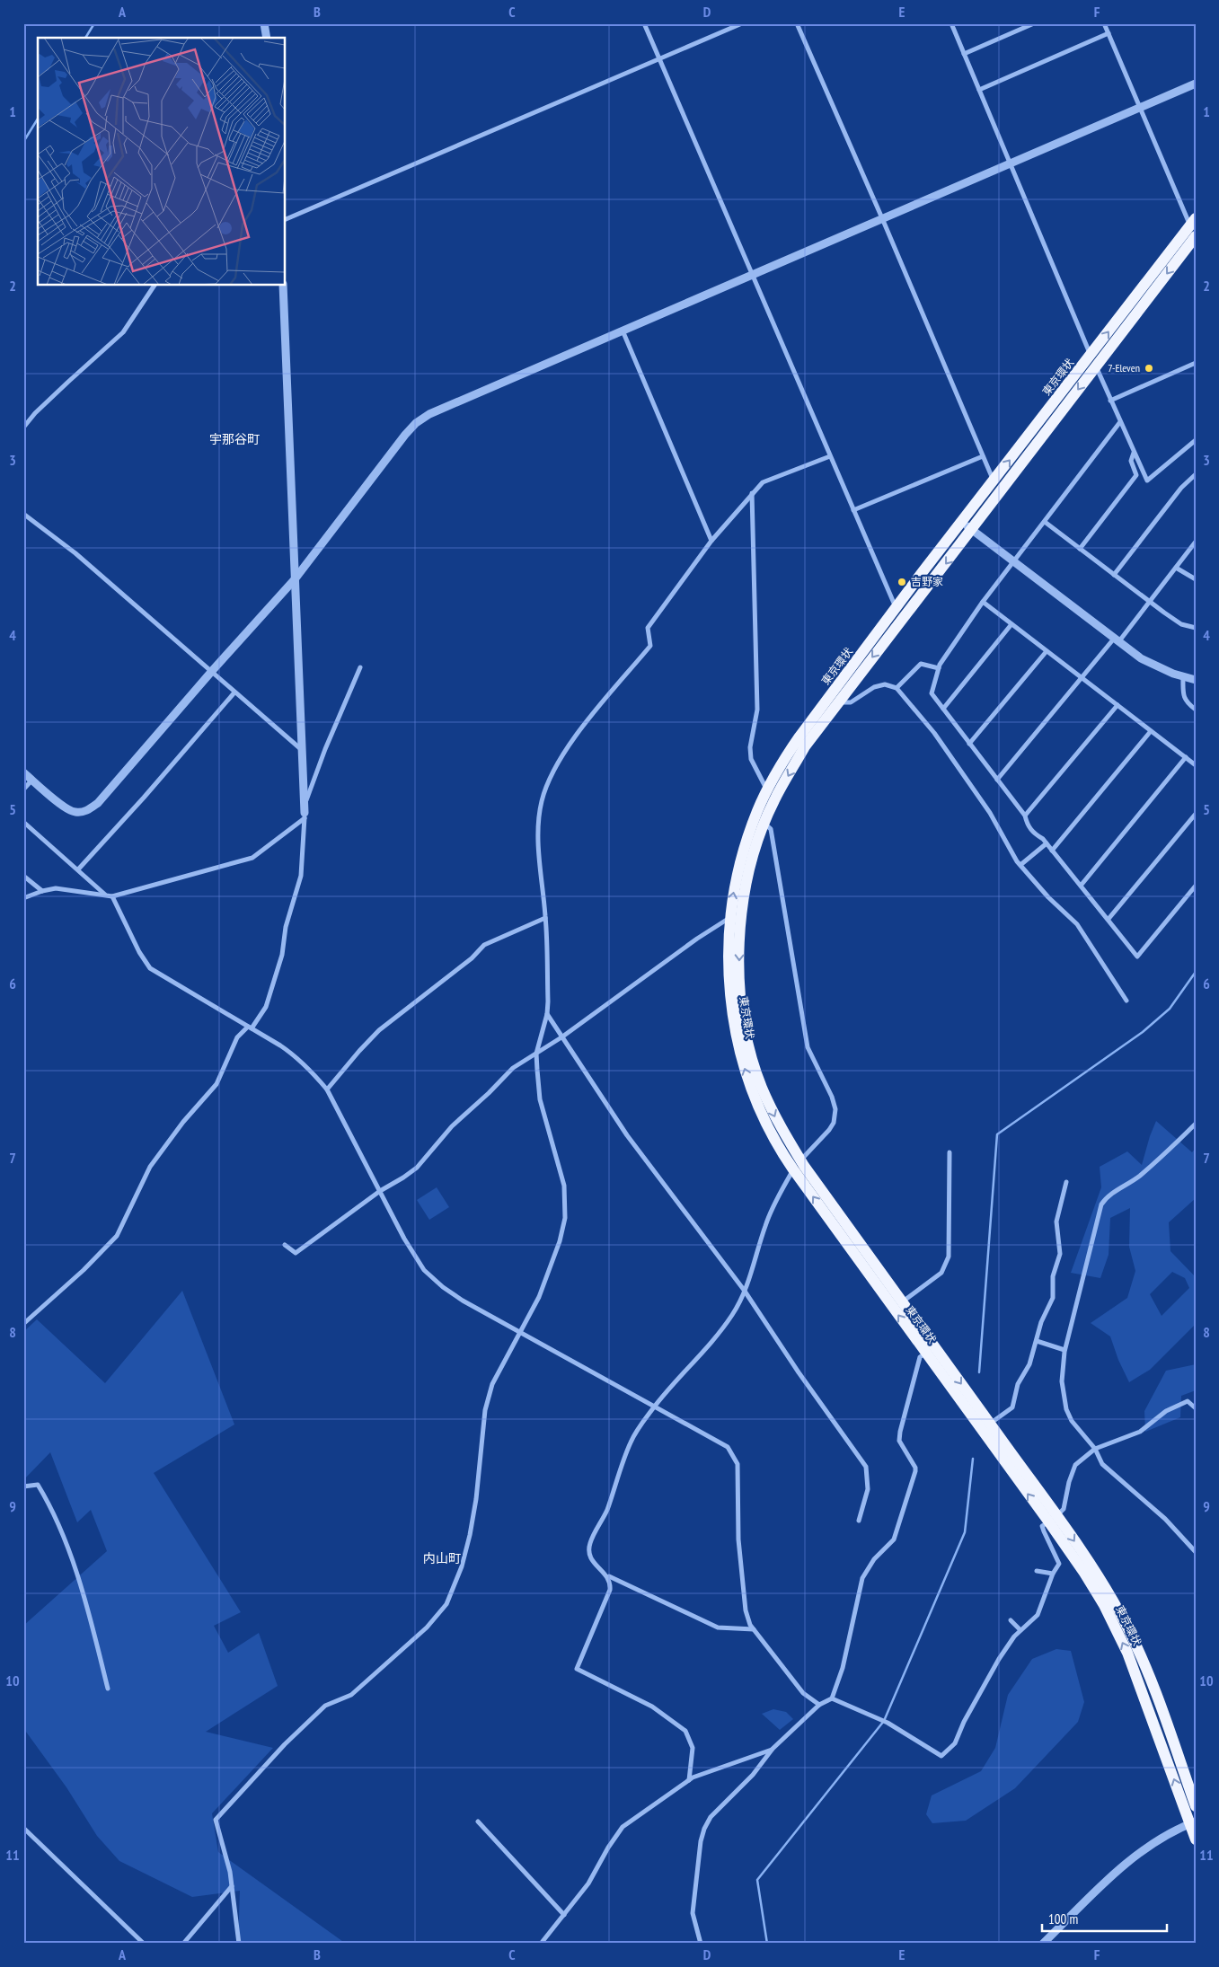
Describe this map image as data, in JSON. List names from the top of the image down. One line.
{"streets":{"highway":["東京環状"]},"districts":["宇那谷町","内山町"],"places":["7-Eleven","吉野家"],"scale_bar":"100 m","grid":{"columns":["A","B","C","D","E","F"],"rows":["1","2","3","4","5","6","7","8","9","10","11"]}}
